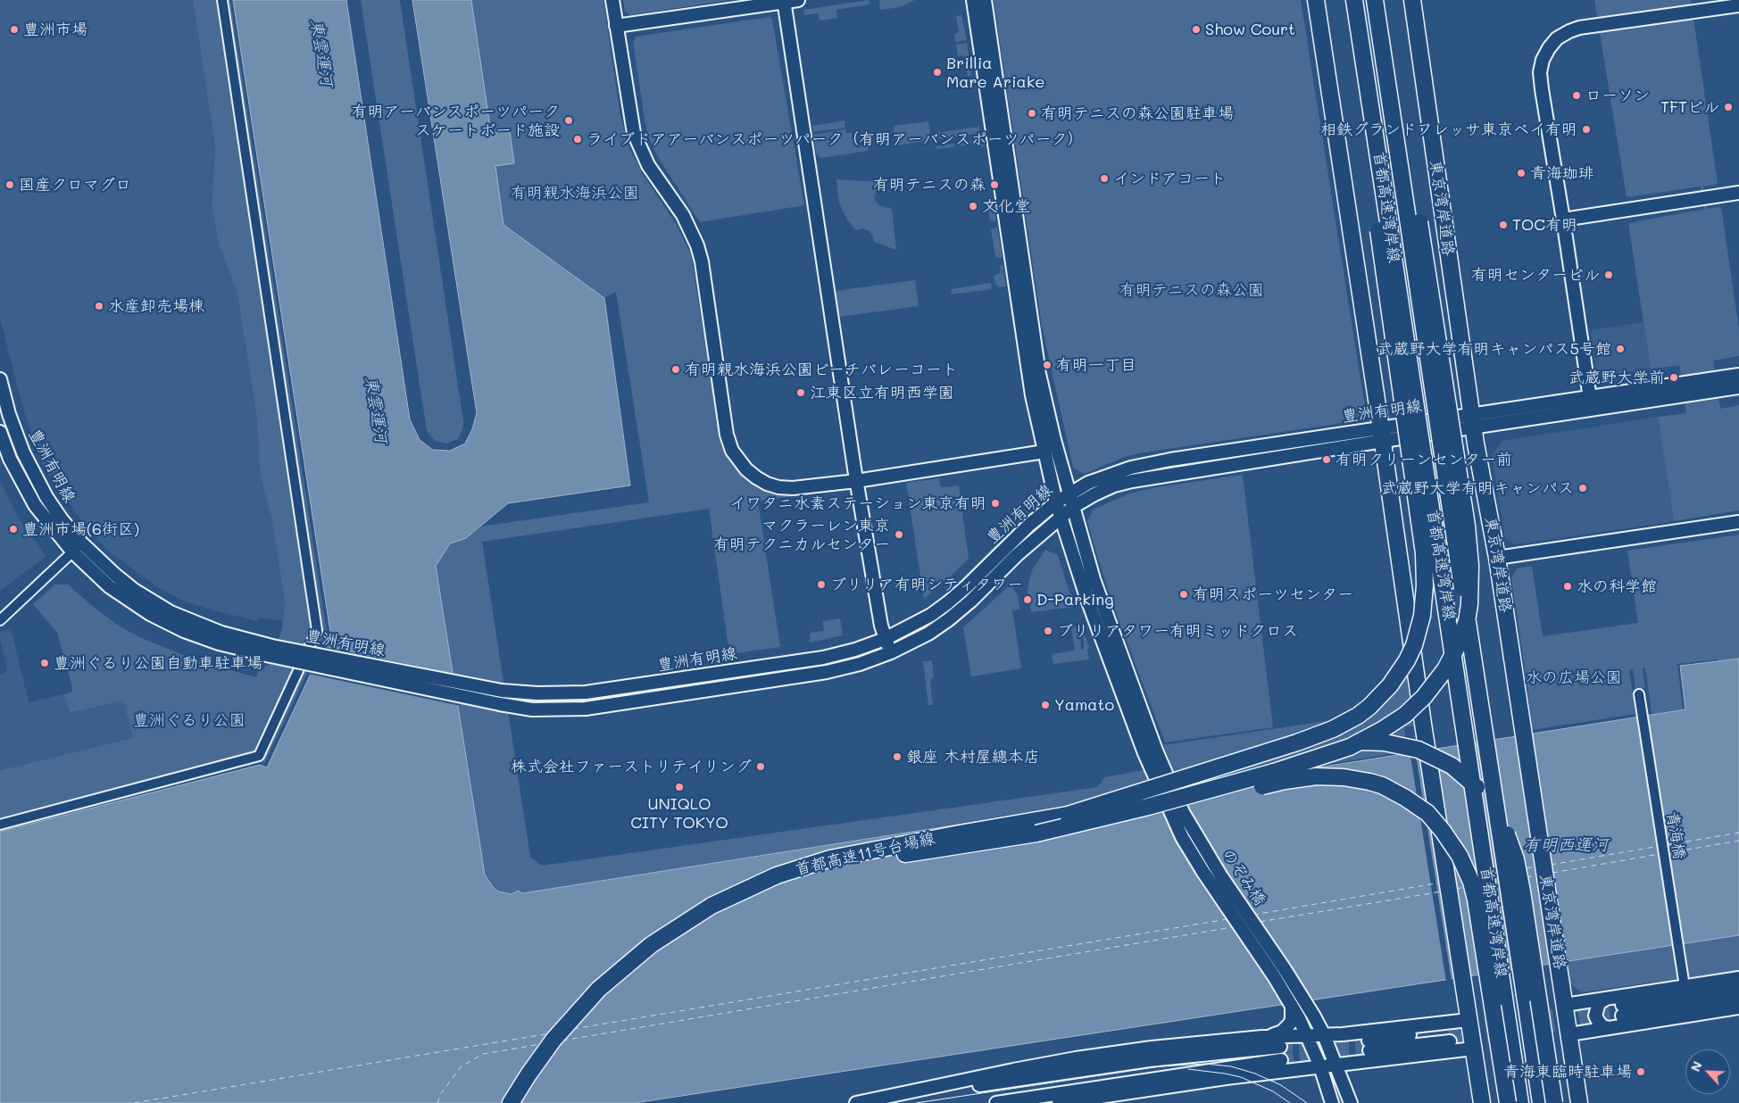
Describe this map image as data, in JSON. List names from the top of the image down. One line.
{"streets":{"highway":["首都高速湾岸線","東京湾岸道路","首都高速11号台場線"],"street":["豊洲有明線","青海橋","のぞみ橋"]},"crossings":[["東京湾岸道路","豊洲有明線"]],"water":["東雲運河","有明西運河"],"parks":["有明親水海浜公園","有明テニスの森公園","水の広場公園","豊洲ぐるり公園"],"places":["豊洲市場","Show Court","Brillia Mare Ariake","ローソン","TFTビル","有明テニスの森公園駐車場","有明アーバンスポーツパーク スケートボード施設","相鉄グランドフレッサ東京ベイ有明","ライブドアアーバンスポーツパーク（有明アーバンスポーツパーク）","青海珈琲","インドアコート","国産クロマグロ","有明テニスの森","文化堂","TOC有明","有明センタービル","水産卸売場棟","武蔵野大学有明キャンパス5号館","有明一丁目","有明親水海浜公園ビーチバレーコート","武蔵野大学前","江東区立有明西学園","有明クリーンセンター前","武蔵野大学有明キャンパス","イワタニ水素ステーション東京有明","豊洲市場(6街区)","マクラーレン東京 有明テクニカルセンター","ブリリア有明シティタワー","水の科学館","有明スポーツセンター","D-Parking","ブリリアタワー有明ミッドクロス","豊洲ぐるり公園自動車駐車場","Yamato","銀座 木村屋總本店","株式会社ファーストリテイリング","UNIQLO CITY TOKYO","青海東臨時駐車場"],"north":"top left"}
